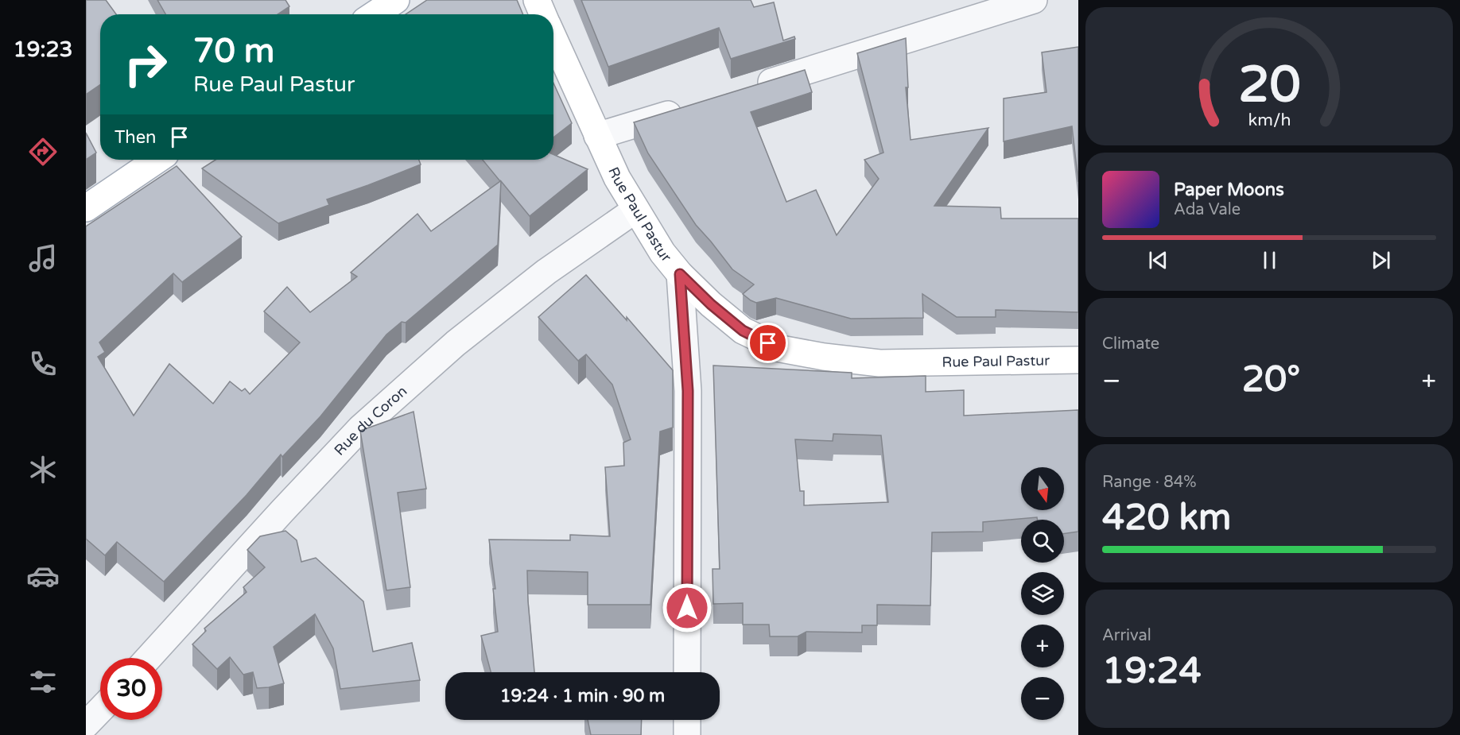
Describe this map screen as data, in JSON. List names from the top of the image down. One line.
{"streets":{"main road":["Rue Paul Pastur"],"street":["Rue du Coron"]},"crossings":[["Rue Paul Pastur","Rue du Coron"]],"north":"bottom","page":{"tabs":"19:23","turn":["70 m","Rue Paul Pastur"],"then":"Then","song":["Paper Moons","Ada Vale"],"tile":["Climate",["Range · 84%","420 km"],["Arrival","19:24"]],"heat":["−","20°","+"],"map_buttons":["+","−"],"limit":"30","trip":"19:24 · 1 min · 90 m","gauge":["20","km/h"]}}
